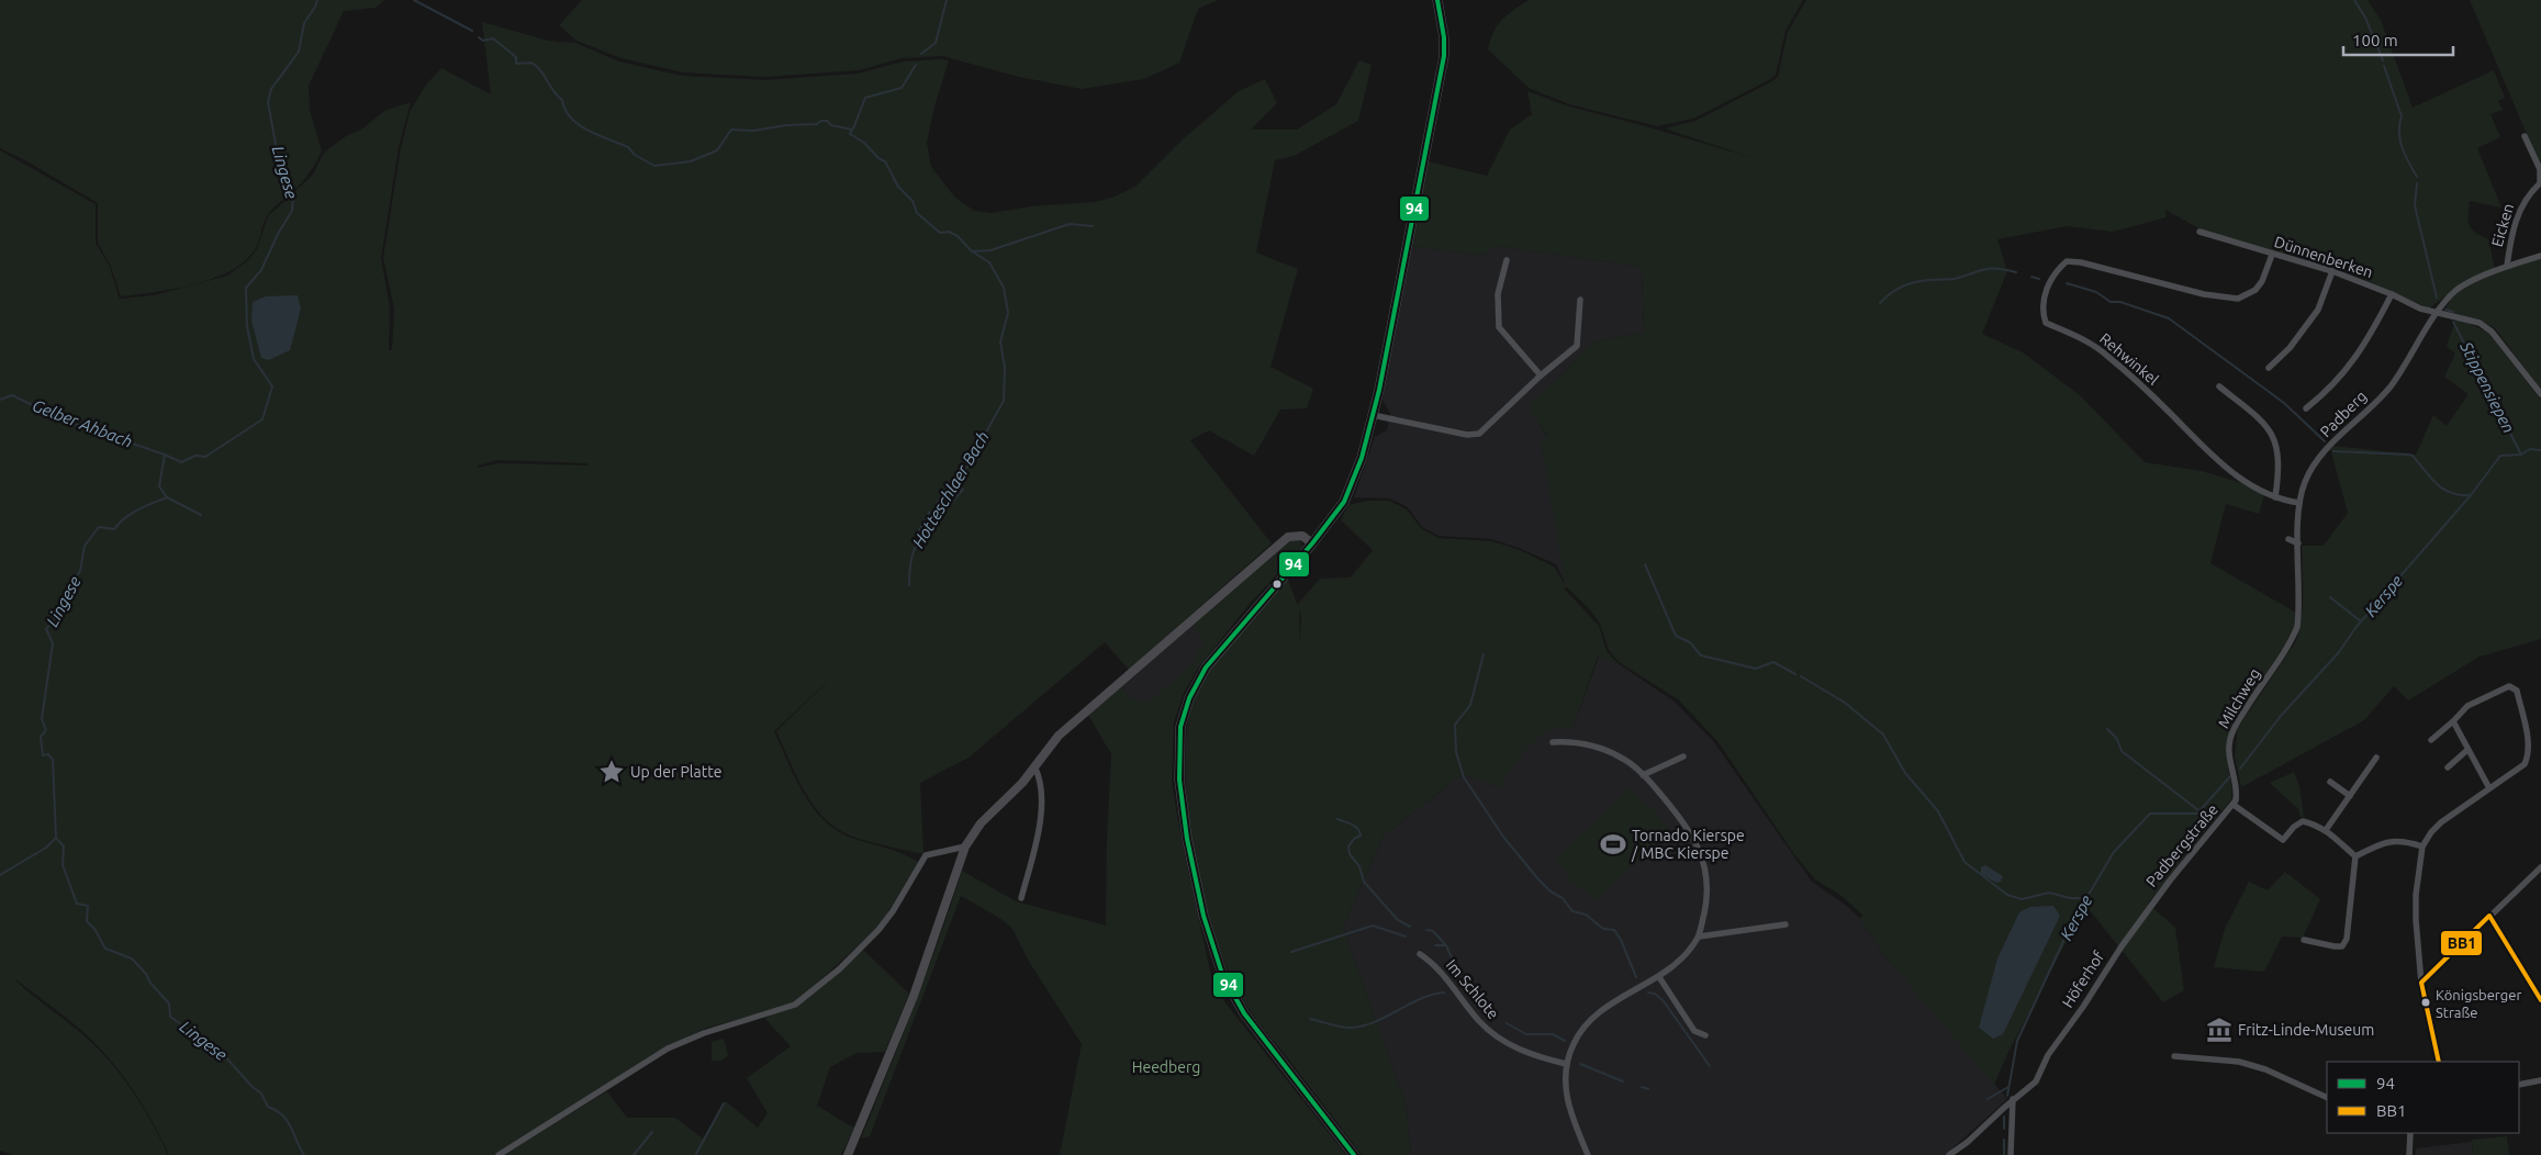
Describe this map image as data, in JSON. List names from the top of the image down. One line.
{"streets":{"street":["Eicken","Dünnenberken","Rehwinkel","Padberg","Milchweg","Padbergstraße","Höferhof","Im Schlote"]},"crossings":[["Dünnenberken","Rehwinkel"],["Dünnenberken","Padberg"],["Rehwinkel","Padberg"],["Padberg","Milchweg"],["Milchweg","Padbergstraße"],["Padbergstraße","Höferhof"]],"water":["Lingese","Stippensiepen","Gelber Ahbach","Hotteschlaer Bach","Kerspe"],"parks":["Heedberg"],"places":{"place":["Up der Platte"],"sports":["Tornado Kierspe / MBC Kierspe"],"other":["Königsberger Straße"],"museum":["Fritz-Linde-Museum"]},"lines":["transit line 94","transit line BB1"],"legend":["94","BB1"],"scale_bar":"100 m"}
